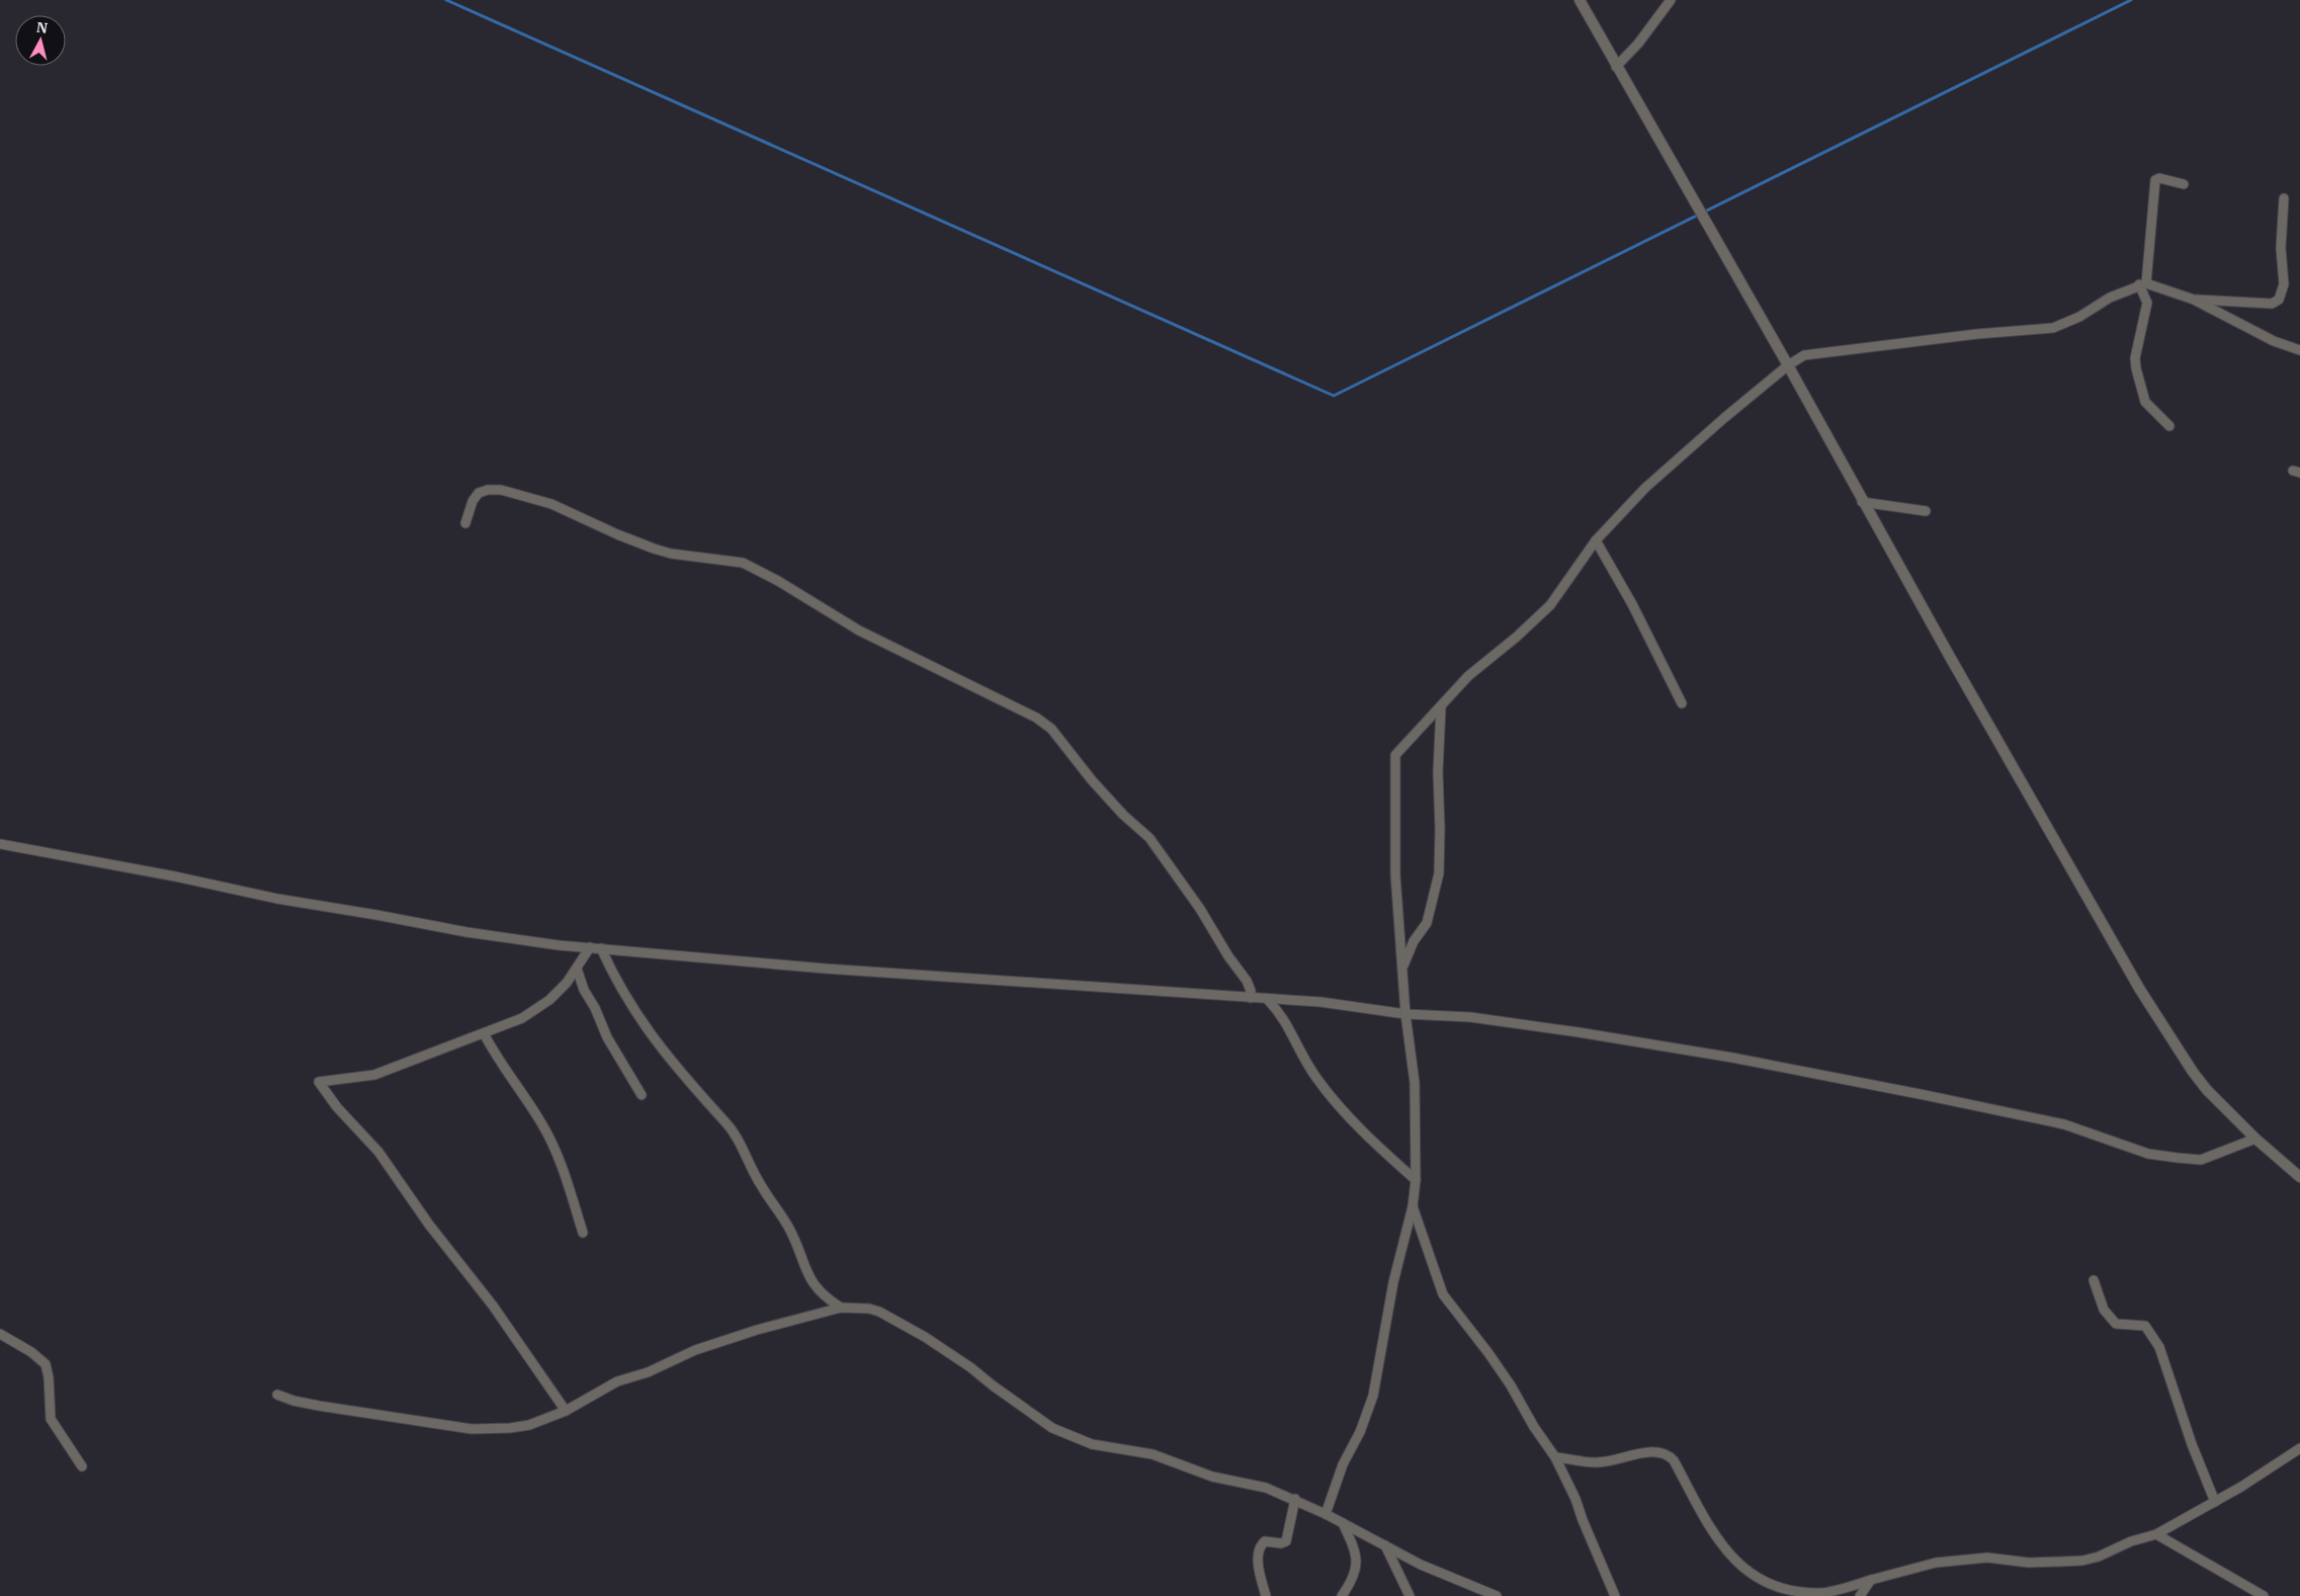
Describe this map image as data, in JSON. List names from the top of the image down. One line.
{"north":"top"}
